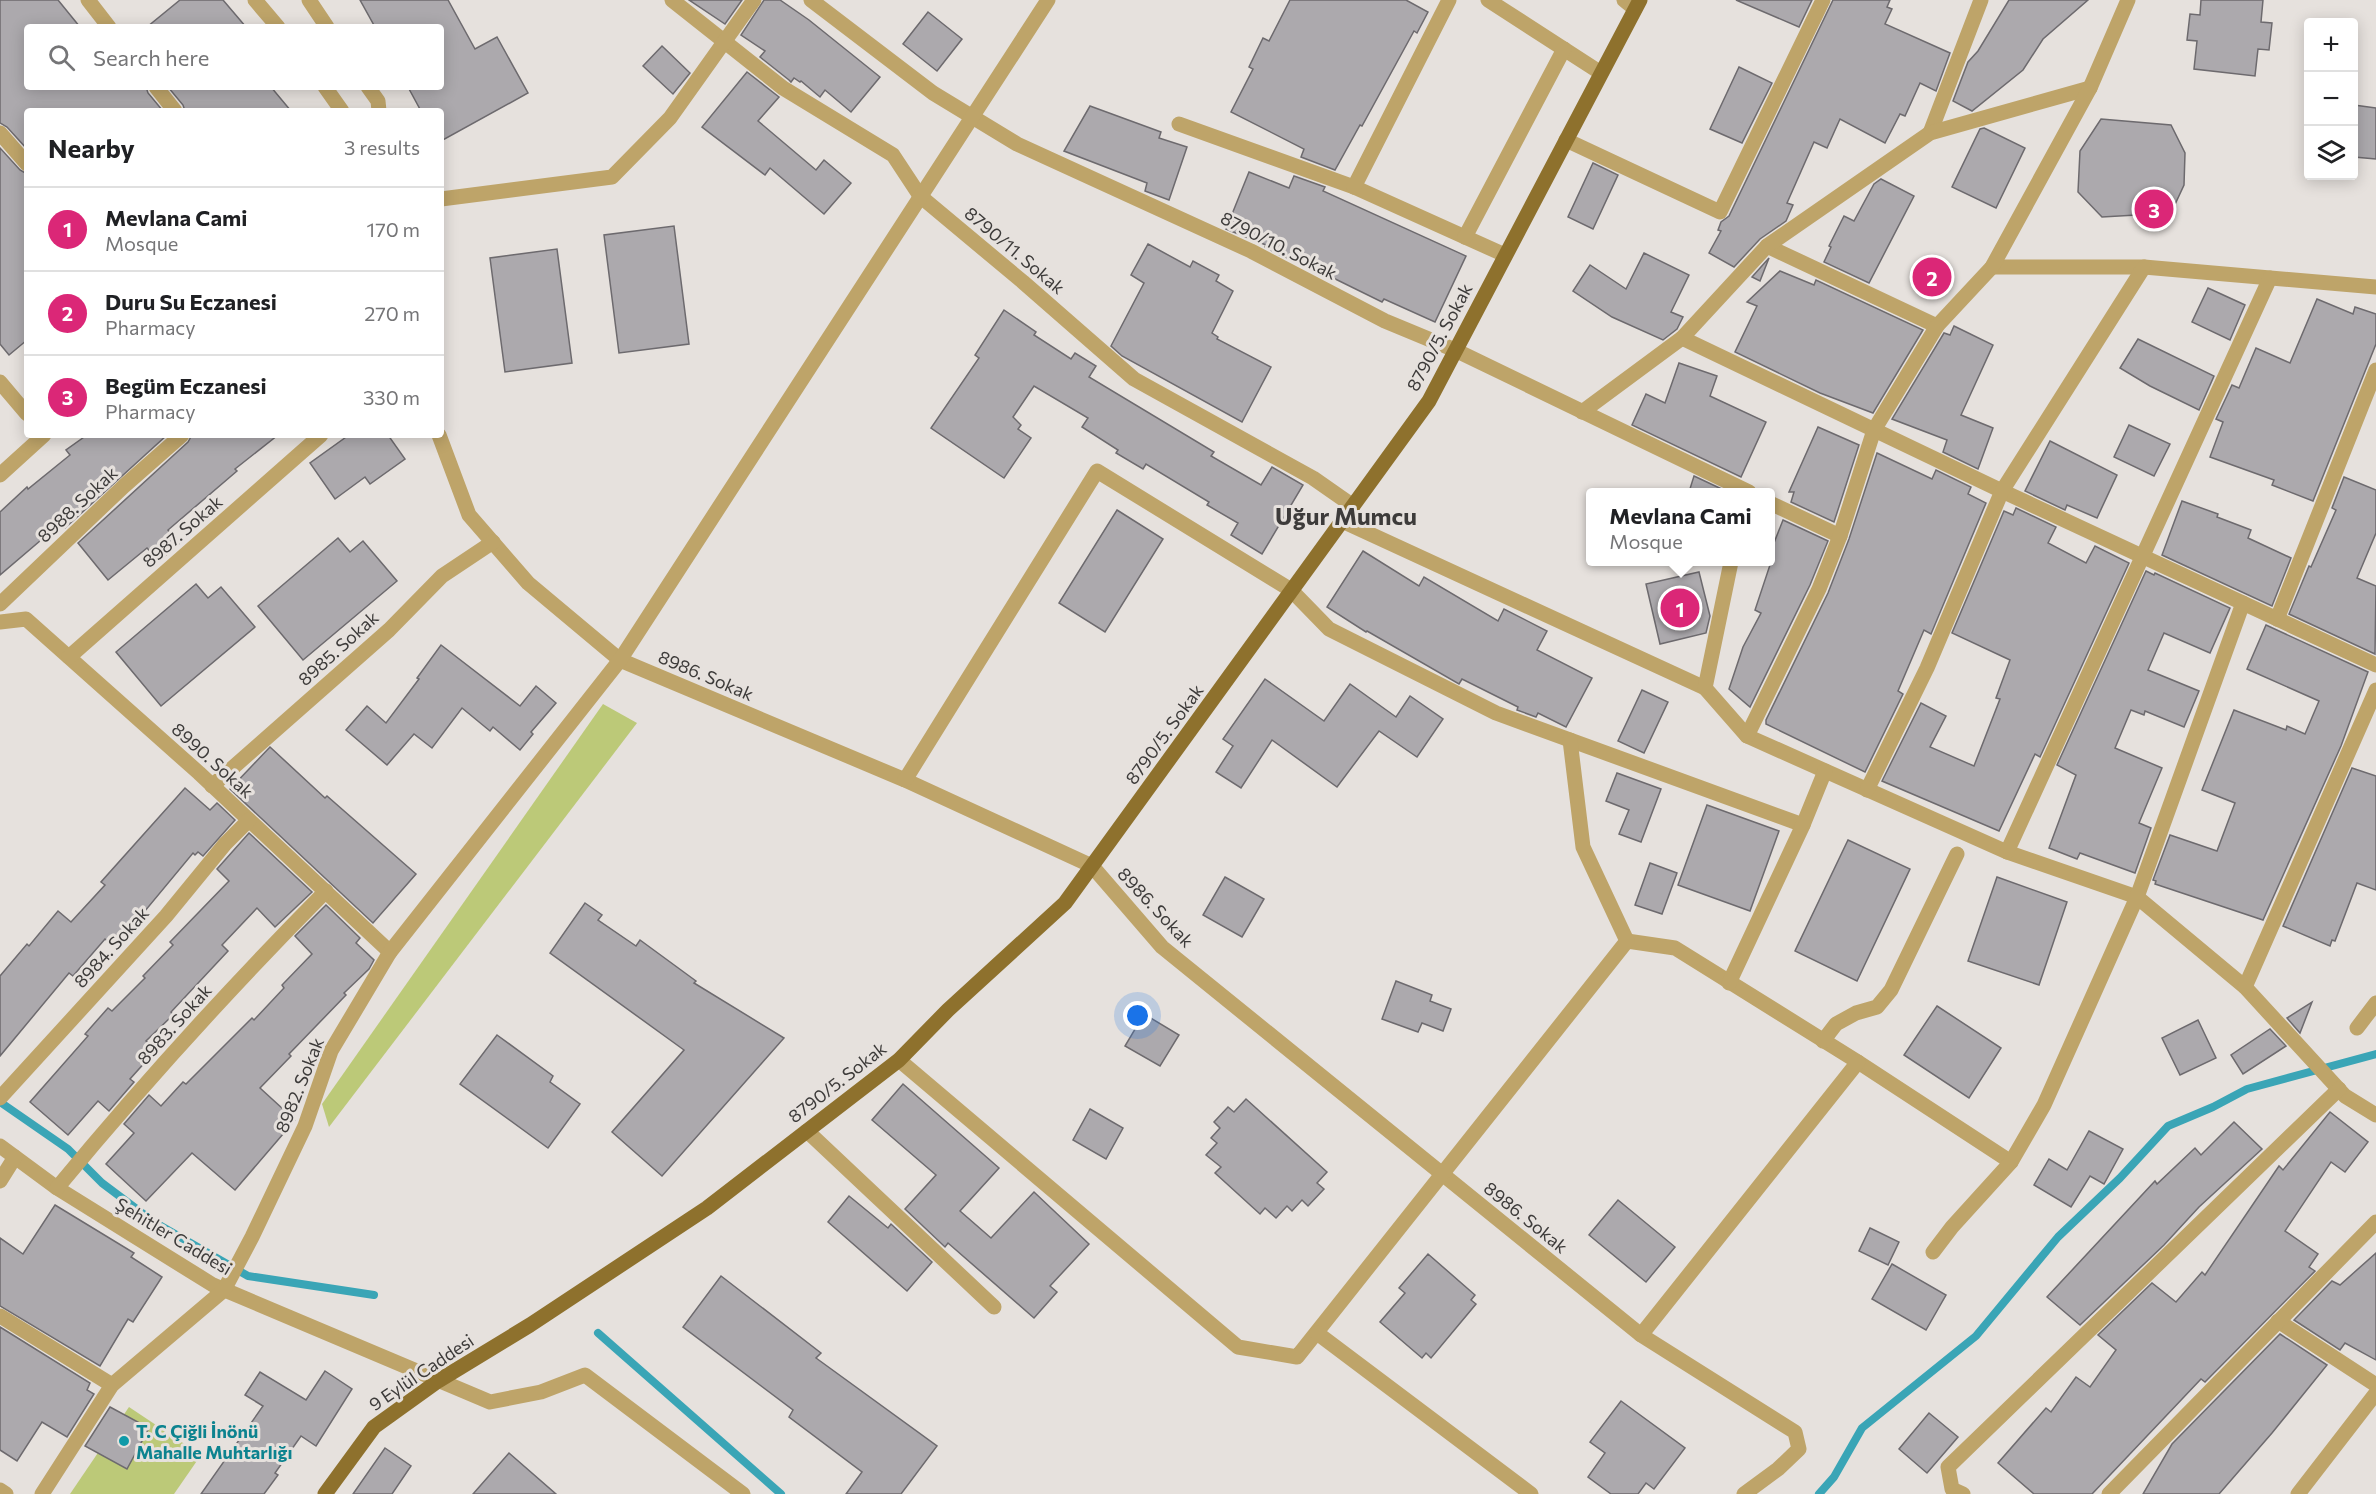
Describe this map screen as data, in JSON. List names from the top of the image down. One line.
{"streets":{"main road":["8790/5. Sokak","9 Eylül Caddesi"],"street":["8790/10. Sokak","8790/11. Sokak","8988. Sokak","8987. Sokak","8985. Sokak","8986. Sokak","8990. Sokak","8984. Sokak","8983. Sokak","8982. Sokak","Şehitler Caddesi"]},"crossings":[["8790/10. Sokak","8790/5. Sokak"],["8790/10. Sokak","8982. Sokak"],["8790/11. Sokak","8790/5. Sokak"],["8790/11. Sokak","8982. Sokak"],["8790/5. Sokak","8986. Sokak"],["8790/5. Sokak","9 Eylül Caddesi"],["8987. Sokak","8990. Sokak"],["8985. Sokak","8986. Sokak"],["8985. Sokak","8990. Sokak"],["8986. Sokak","8982. Sokak"],["8990. Sokak","8984. Sokak"],["8990. Sokak","8983. Sokak"],["8990. Sokak","8982. Sokak"],["8983. Sokak","Şehitler Caddesi"],["8982. Sokak","Şehitler Caddesi"],["Şehitler Caddesi","9 Eylül Caddesi"]],"districts":["Uğur Mumcu"],"places":["T. C Çiğli İnönü Mahalle Muhtarlığı"],"page":{"map_buttons":["+","−"],"search":"Search here","heading":["Nearby","3 results"],"list":[{"mark":"1","name":"Mevlana Cami","note":"Mosque","value":"170 m"},{"mark":"2","name":"Duru Su Eczanesi","note":"Pharmacy","value":"270 m"},{"mark":"3","name":"Begüm Eczanesi","note":"Pharmacy","value":"330 m"}],"pins":["3","2","1"],"popup":["Mevlana Cami","Mosque"]}}
